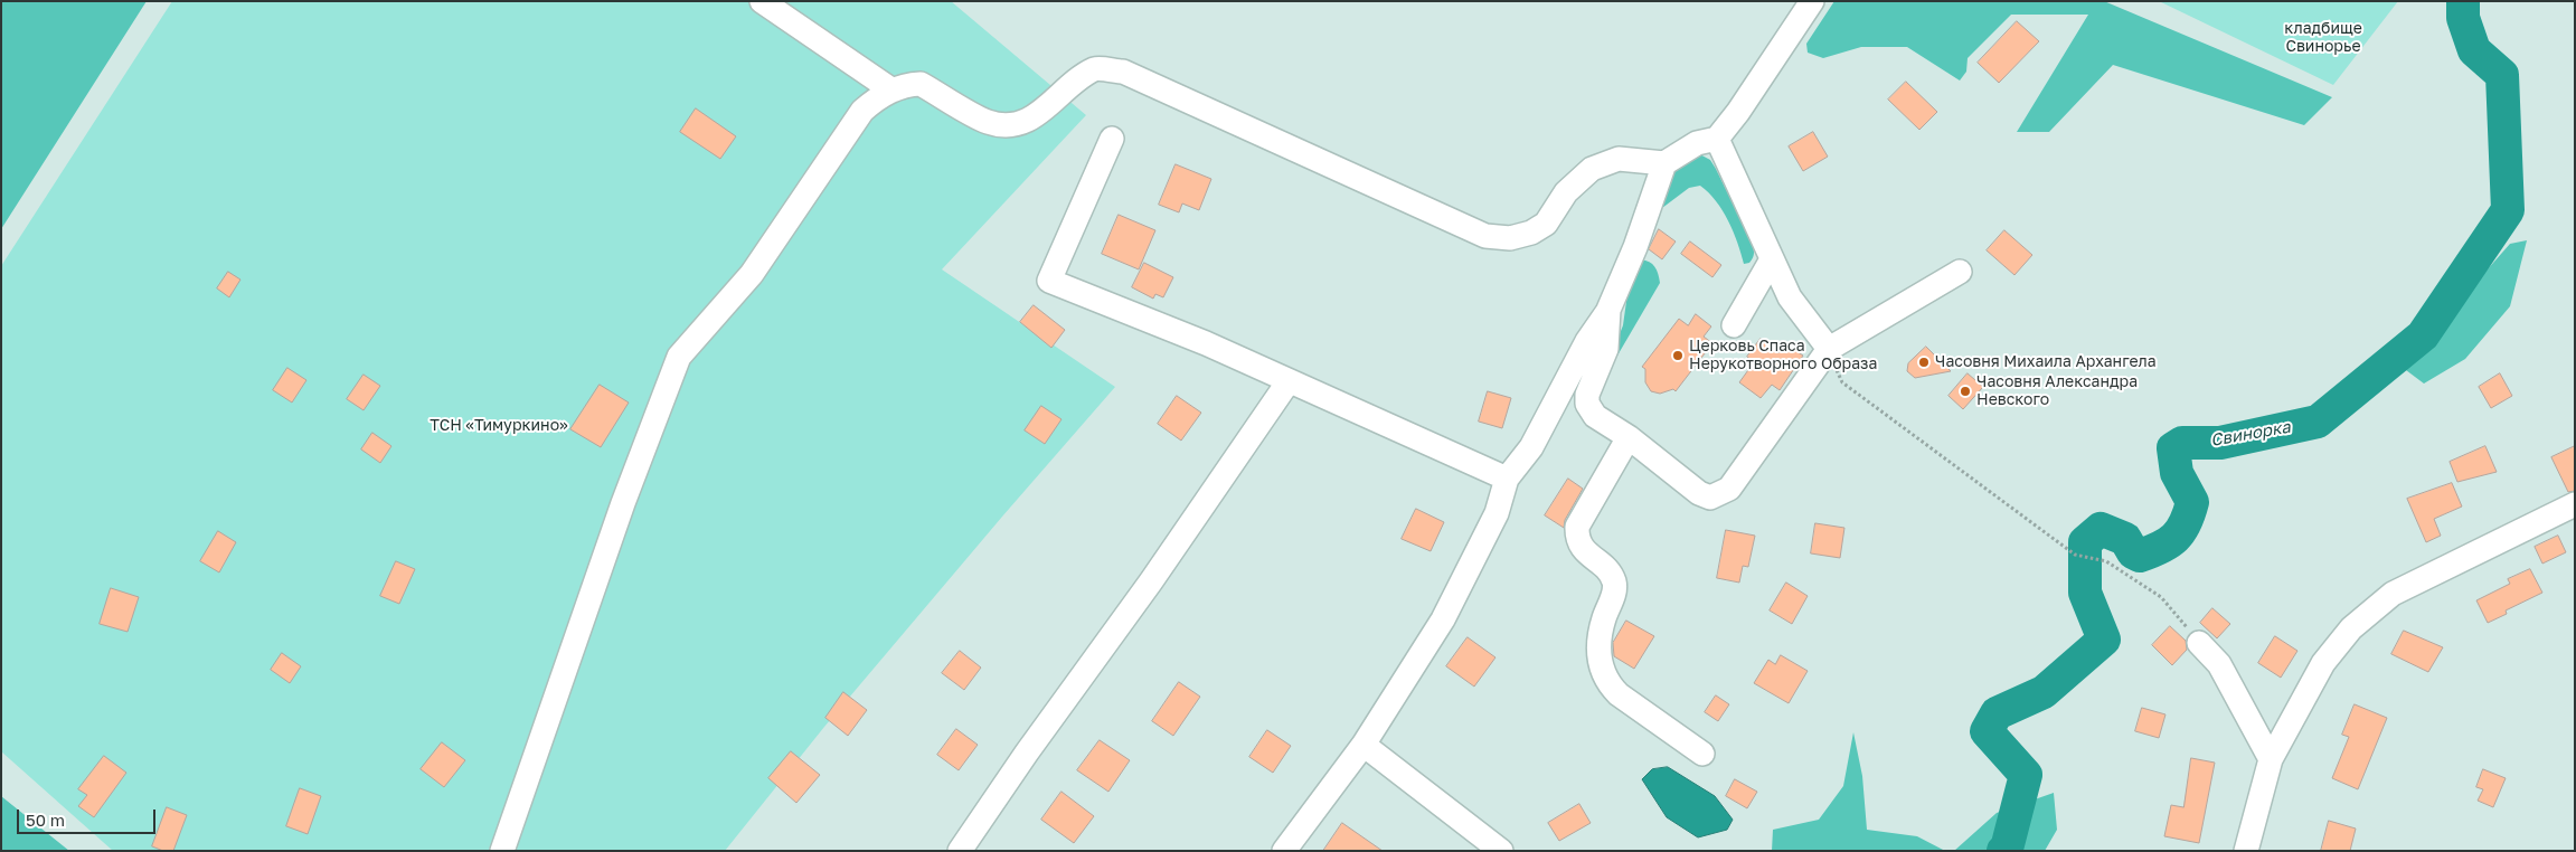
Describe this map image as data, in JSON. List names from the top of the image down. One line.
{"water":["Свинорка"],"parks":["кладбище Свинорье","ТСН «Тимуркино»"],"places":["Церковь Спаса Нерукотворного Образа","Часовня Михаила Архангела","Часовня Александра Невского"],"scale_bar":"50 m"}
